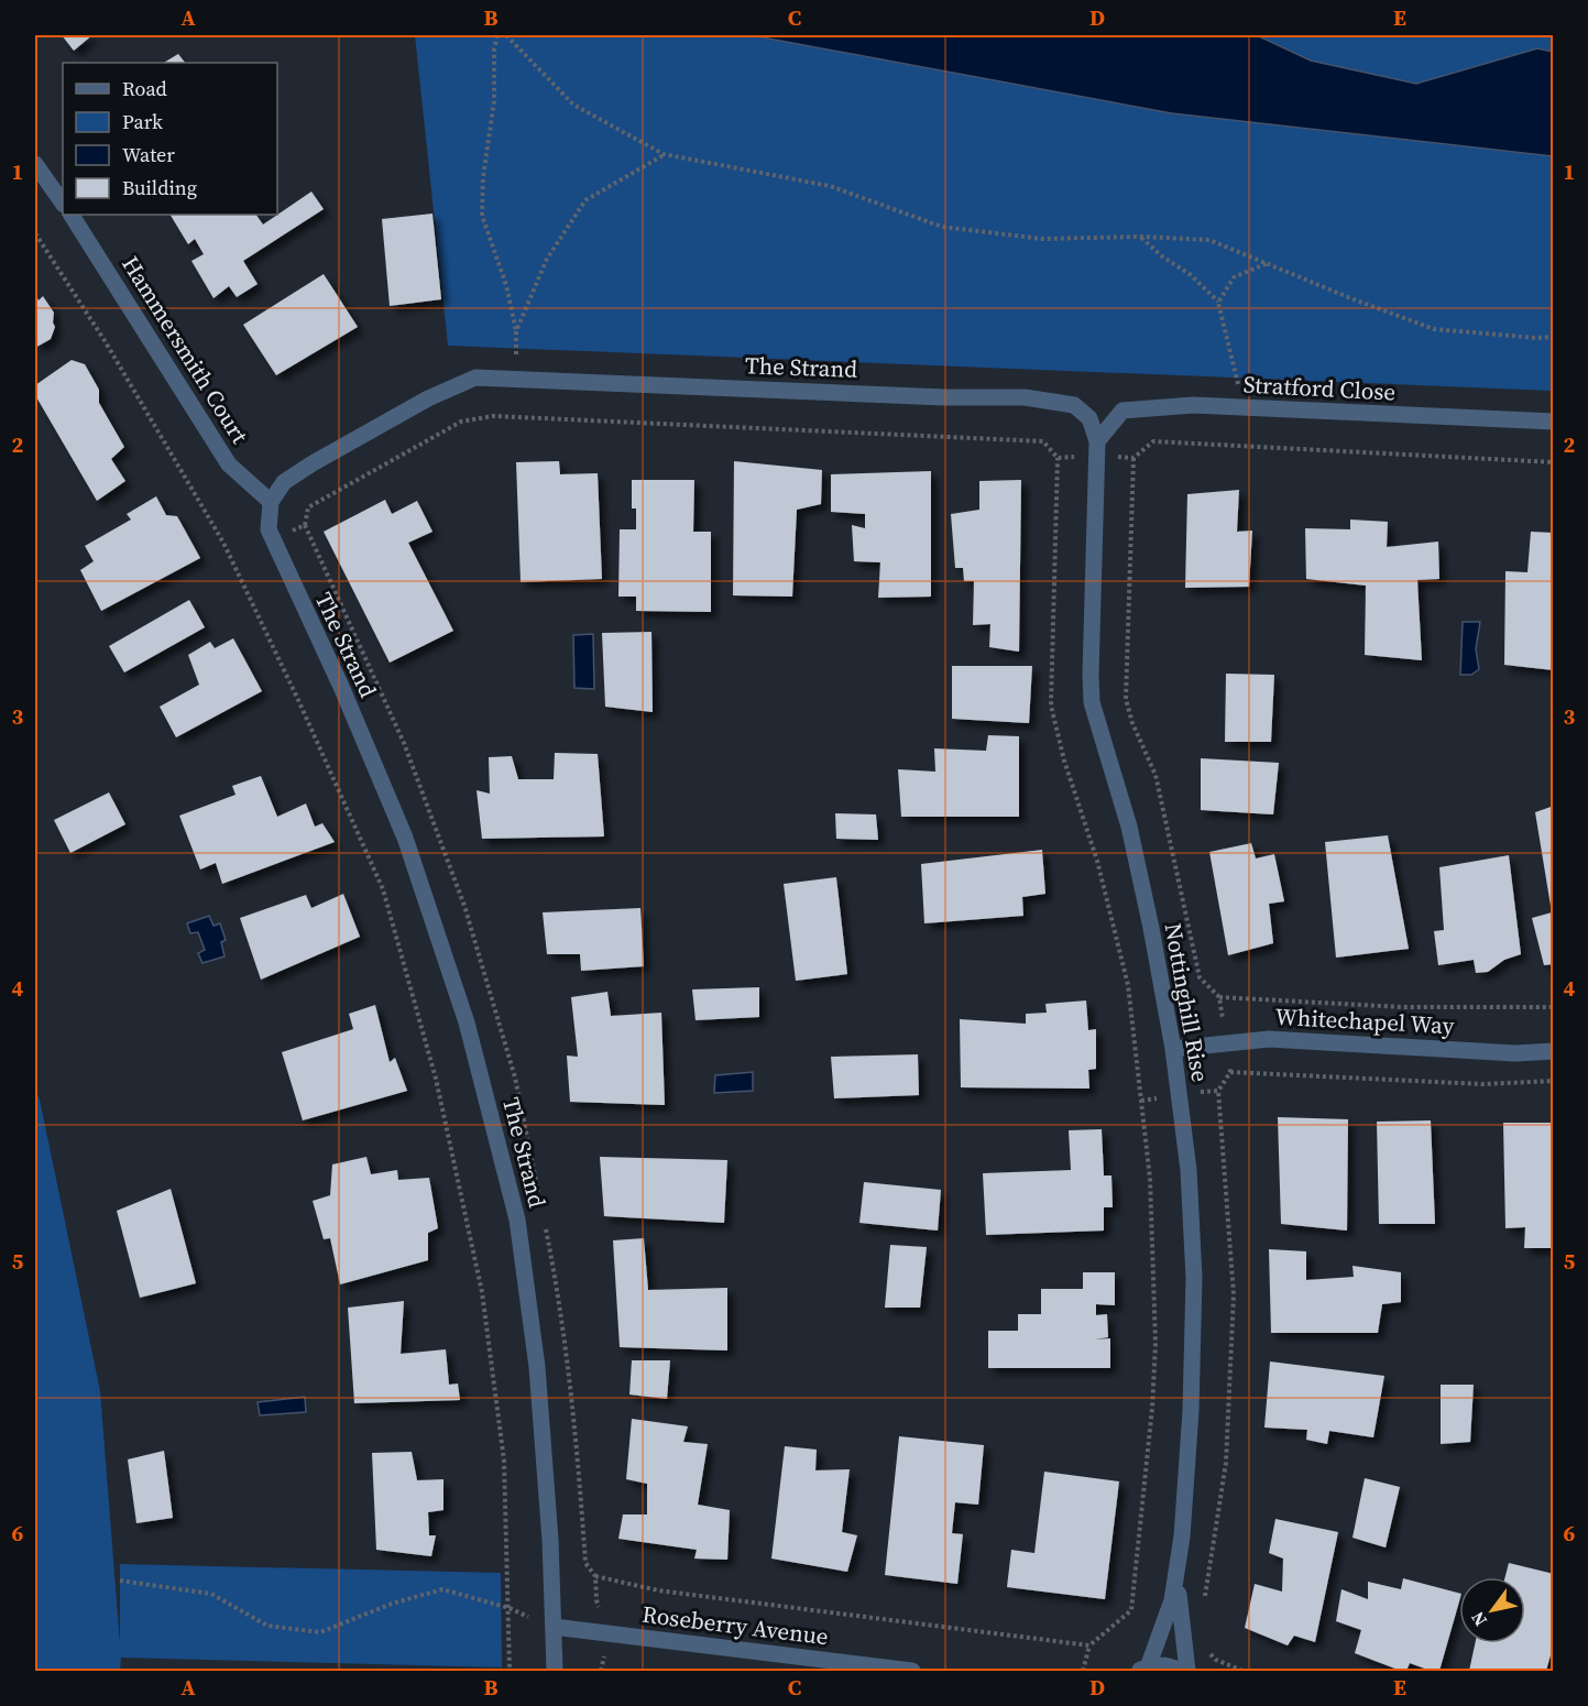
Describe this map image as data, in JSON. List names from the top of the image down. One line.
{"streets":{"street":["Hammersmith Court","The Strand","Stratford Close","Nottinghill Rise","Whitechapel Way","Roseberry Avenue"]},"crossings":[["Hammersmith Court","The Strand"],["The Strand","Stratford Close"],["The Strand","Nottinghill Rise"],["The Strand","Roseberry Avenue"],["Stratford Close","Nottinghill Rise"],["Nottinghill Rise","Whitechapel Way"]],"legend":["Road","Park","Water","Building"],"north":"bottom left","grid":{"columns":["A","B","C","D","E"],"rows":["1","2","3","4","5","6"]}}
